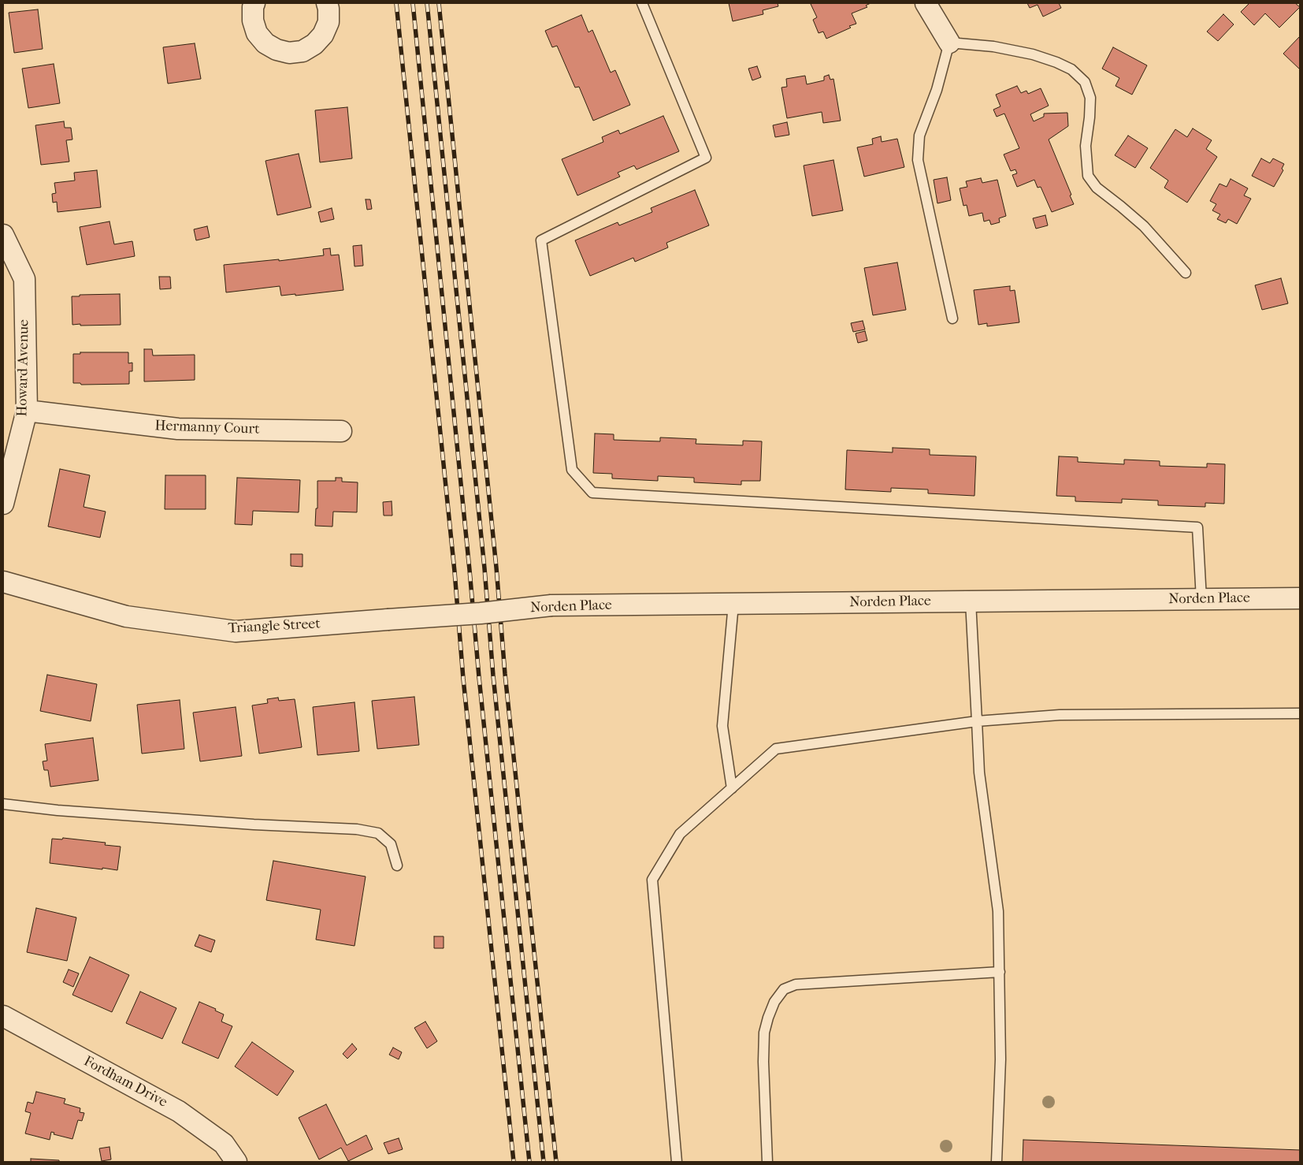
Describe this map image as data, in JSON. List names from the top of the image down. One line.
{"streets":{"street":["Howard Avenue","Hermanny Court","Norden Place","Triangle Street","Fordham Drive"]},"crossings":[["Howard Avenue","Hermanny Court"],["Norden Place","Triangle Street"]]}
